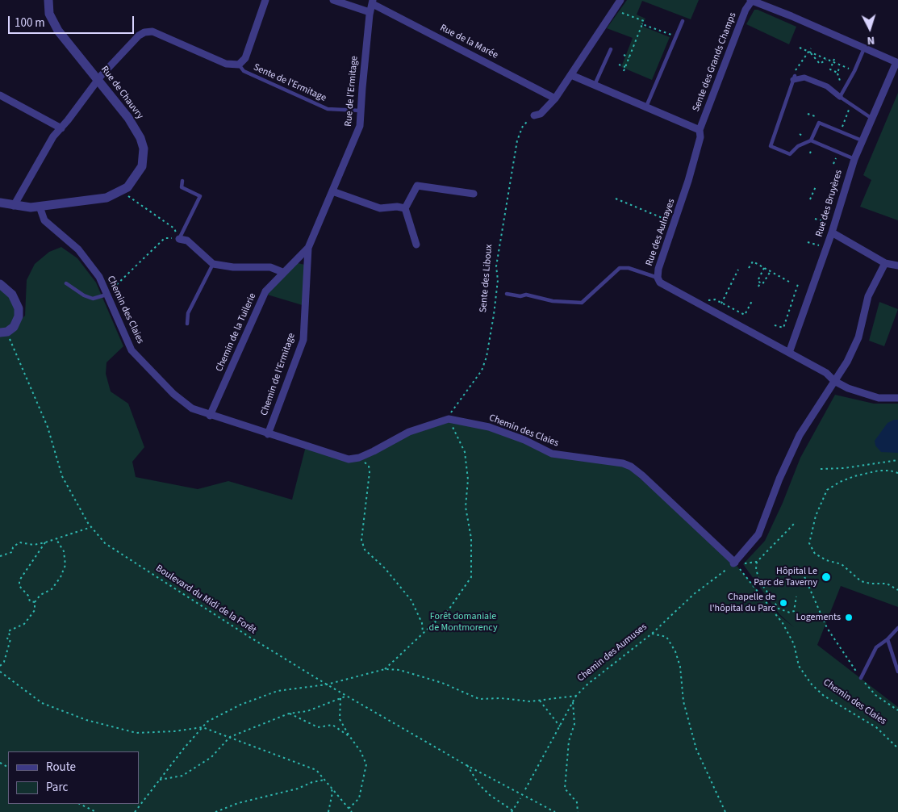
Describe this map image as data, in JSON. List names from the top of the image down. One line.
{"streets":{"street":["Rue de la Marée","Sente des Grands Champs","Rue de l'Ermitage","Rue de Chauvry","Rue des Bruyères","Rue des Aulnayes","Chemin des Claies","Chemin de la Tuilerie","Chemin de l'Ermitage"],"lane":["Sente de l'Ermitage"],"path":["Sente des Liboux","Boulevard du Midi de la Forêt","Chemin des Aumuses"]},"crossings":[["Rue de la Marée","Rue de l'Ermitage"],["Sente des Grands Champs","Rue des Aulnayes"],["Sente de l'Ermitage","Rue de l'Ermitage"],["Rue de l'Ermitage","Chemin de la Tuilerie"],["Rue de l'Ermitage","Chemin de l'Ermitage"],["Rue de Chauvry","Chemin des Claies"],["Rue des Bruyères","Rue des Aulnayes"],["Sente des Liboux","Chemin des Claies"],["Chemin des Claies","Chemin de la Tuilerie"],["Chemin des Claies","Chemin de l'Ermitage"],["Chemin des Claies","Chemin des Aumuses"],["Chemin de la Tuilerie","Chemin de l'Ermitage"],["Boulevard du Midi de la Forêt","Chemin des Aumuses"]],"parks":["Forêt domaniale de Montmorency"],"places":["Hôpital Le Parc de Taverny","Chapelle de l'hôpital du Parc","Logements"],"legend":["Route","Parc"],"scale_bar":"100 m","north":"bottom"}
